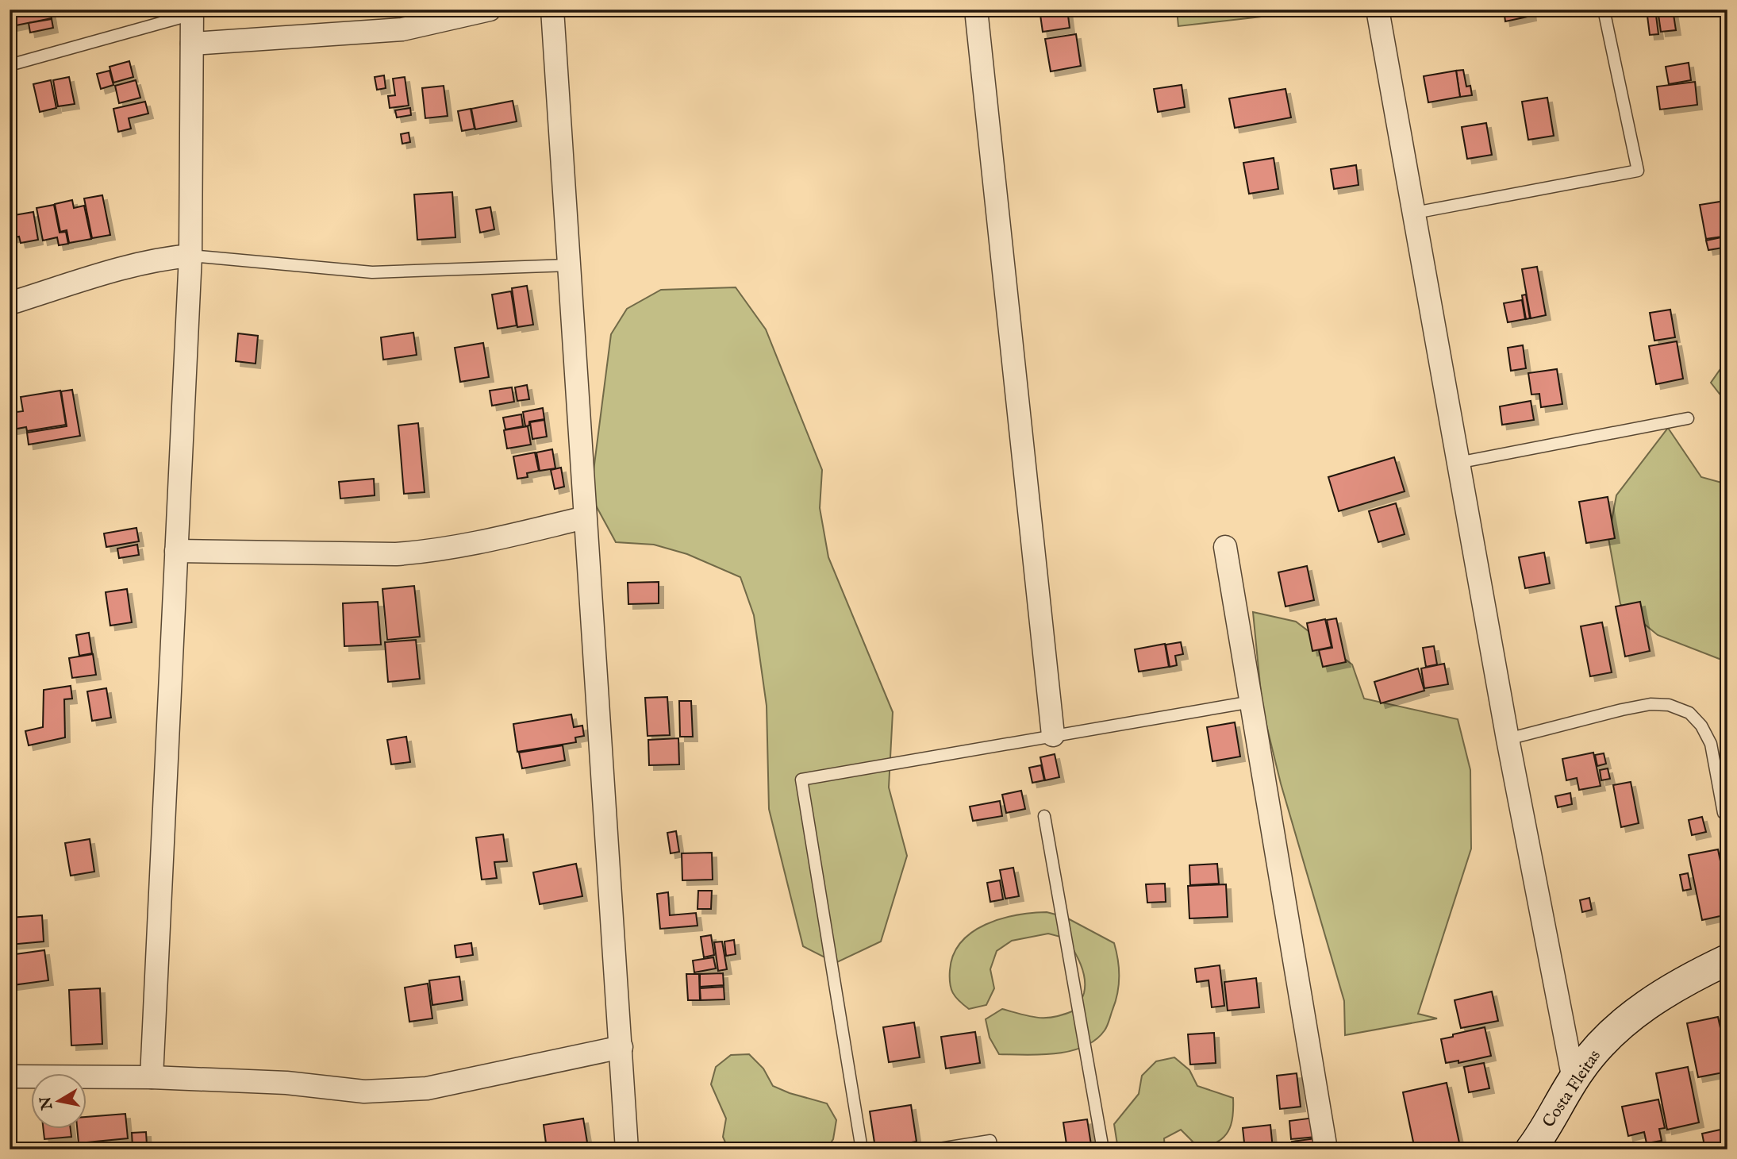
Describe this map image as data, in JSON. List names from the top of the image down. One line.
{"streets":{"main road":["Costa Fleitas"]},"north":"left"}
